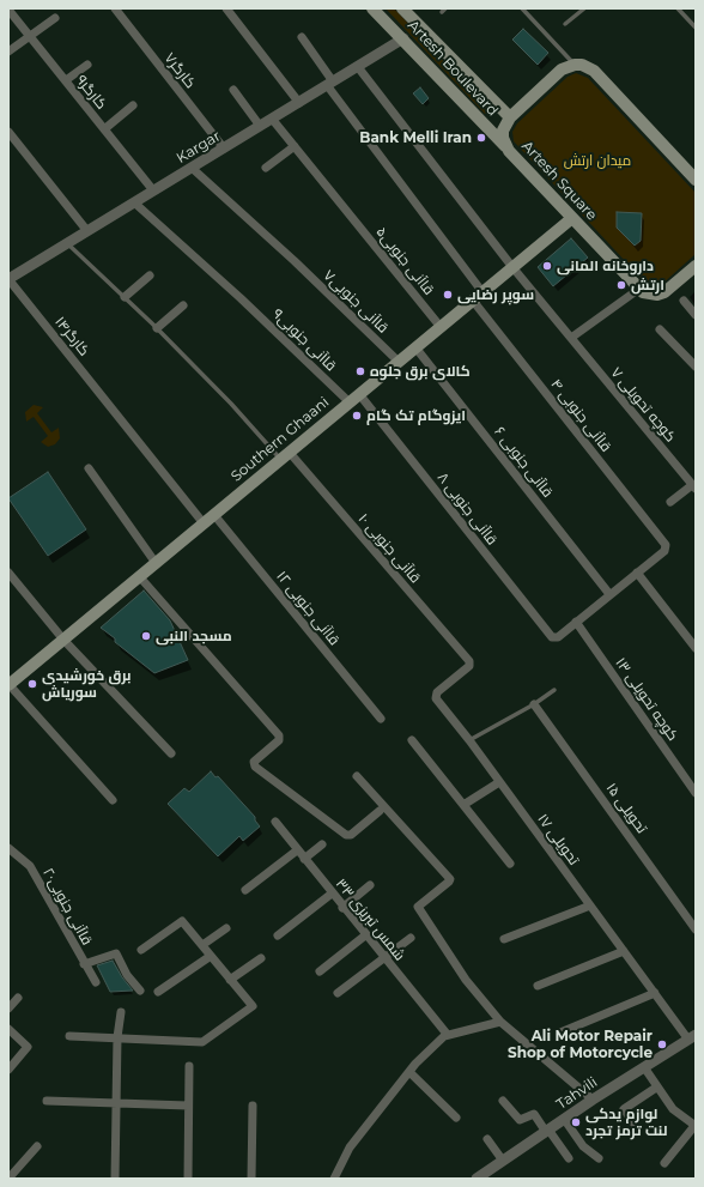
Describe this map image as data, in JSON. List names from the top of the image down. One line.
{"streets":{"main road":["Artesh Boulevard","Artesh Square","Southern Ghaani"],"street":["کارگر۷","کارگر۹","Kargar","قاآنی جنوبی۵","قاآنی جنوبی۷","کارگر۱۴","قاآنی جنوبی۹","کوچه تحویلی ۷","قاآنی جنوبی ۴","قاآنی جنوبی ۶","قاآنی جنوبی ۸","قاآنی جنوبی ۱۰","قاآنی جنوبی ۱۲","کوچه تحویلی ۱۳","تحویلی ۱۵","تحویلی ۱۷","۲۰قاآنی جنوبی","شمس تبریزی ۳۳","Tahvili"]},"crossings":[["Artesh Boulevard","Kargar"],["Artesh Boulevard","Artesh Square"],["کارگر۷","Kargar"],["کارگر۹","Kargar"],["Kargar","قاآنی جنوبی۵"],["Kargar","قاآنی جنوبی۷"],["Kargar","کارگر۱۴"],["Kargar","قاآنی جنوبی۹"],["Kargar","کوچه تحویلی ۷"],["Kargar","قاآنی جنوبی ۴"],["Artesh Square","Southern Ghaani"],["قاآنی جنوبی۵","Southern Ghaani"],["قاآنی جنوبی۷","Southern Ghaani"],["کارگر۱۴","Southern Ghaani"],["قاآنی جنوبی۹","Southern Ghaani"],["قاآنی جنوبی۹","قاآنی جنوبی ۸"],["کوچه تحویلی ۷","Southern Ghaani"],["قاآنی جنوبی ۴","Southern Ghaani"],["Southern Ghaani","قاآنی جنوبی ۶"],["Southern Ghaani","قاآنی جنوبی ۸"],["Southern Ghaani","قاآنی جنوبی ۱۰"],["Southern Ghaani","قاآنی جنوبی ۱۲"],["قاآنی جنوبی ۸","کوچه تحویلی ۱۳"],["قاآنی جنوبی ۱۰","تحویلی ۱۷"],["تحویلی ۱۷","Tahvili"]],"parks":["میدان ارتش"],"places":["Bank Melli Iran","داروخانه المانی","ارتش","سوپر رضایی","کالای برق جلوه","ایزوگام تک گام","مسجد النبی","برق خورشیدی سوریاش","Ali Motor Repair Shop of Motorcycle","لوازم یدکی لنت ترمز تجرد"]}
